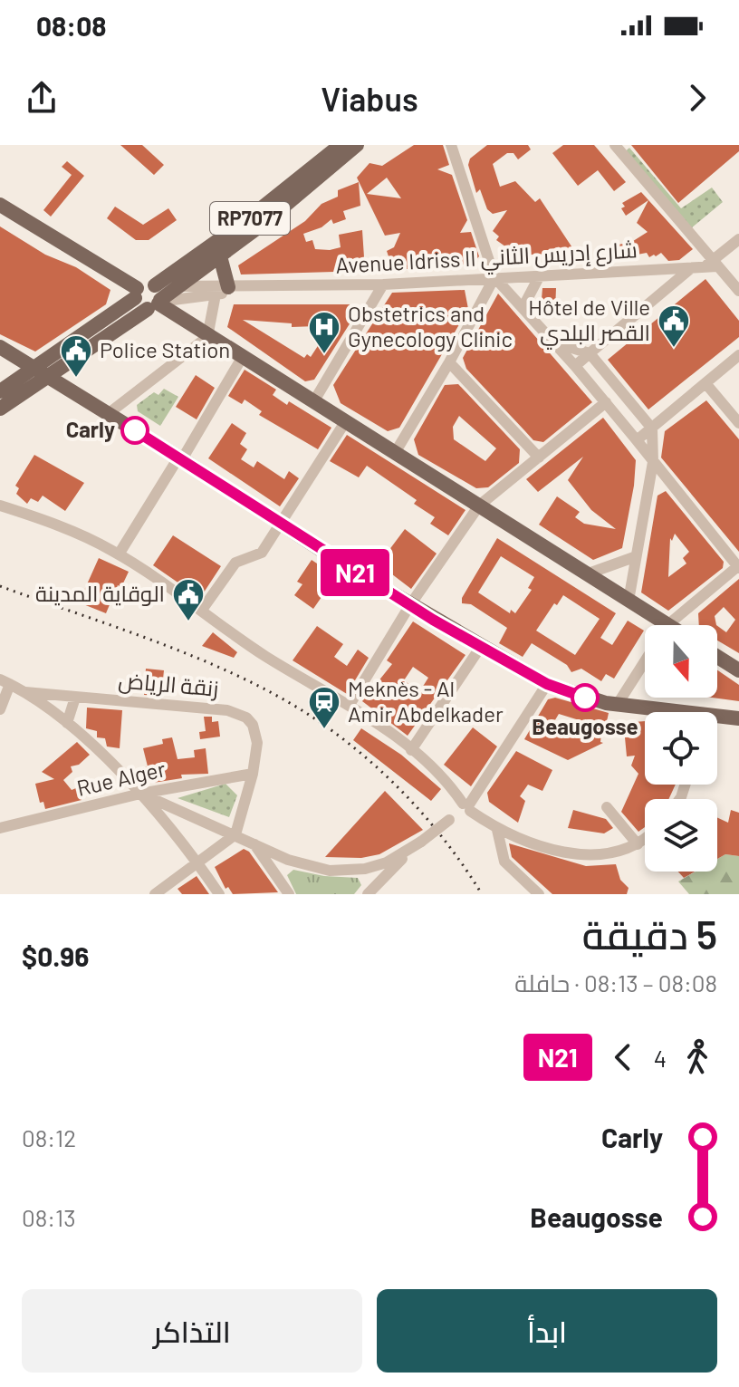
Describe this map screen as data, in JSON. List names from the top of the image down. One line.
{"streets":{"main road":["RP7077"],"street":["Avenue Idriss II شارع إدريس الثاني","زنقة الرياض","Rue Alger"]},"crossings":[["RP7077","Avenue Idriss II شارع إدريس الثاني"],["زنقة الرياض","Rue Alger"]],"places":{"public building":["Hôtel de Ville القصر البلدي","Police Station","الوقاية المدينة"],"hospital":["Obstetrics and Gynecology Clinic"],"other":["Carly","Beaugosse"],"station":["Meknès - Al Amir Abdelkader"]},"lines":["bus line N21"],"north":"bottom","page":{"status":"08:08","header":"Viabus","on_map":"N21","heading":["5 دقيقة","08:08 – 08:13 · حافلة","$0.96"],"legs":["4","N21"],"list":[{"name":"Carly","value":"08:12"},{"name":"Beaugosse","value":"08:13"}],"buttons":["ابدأ","التذاكر"]}}
